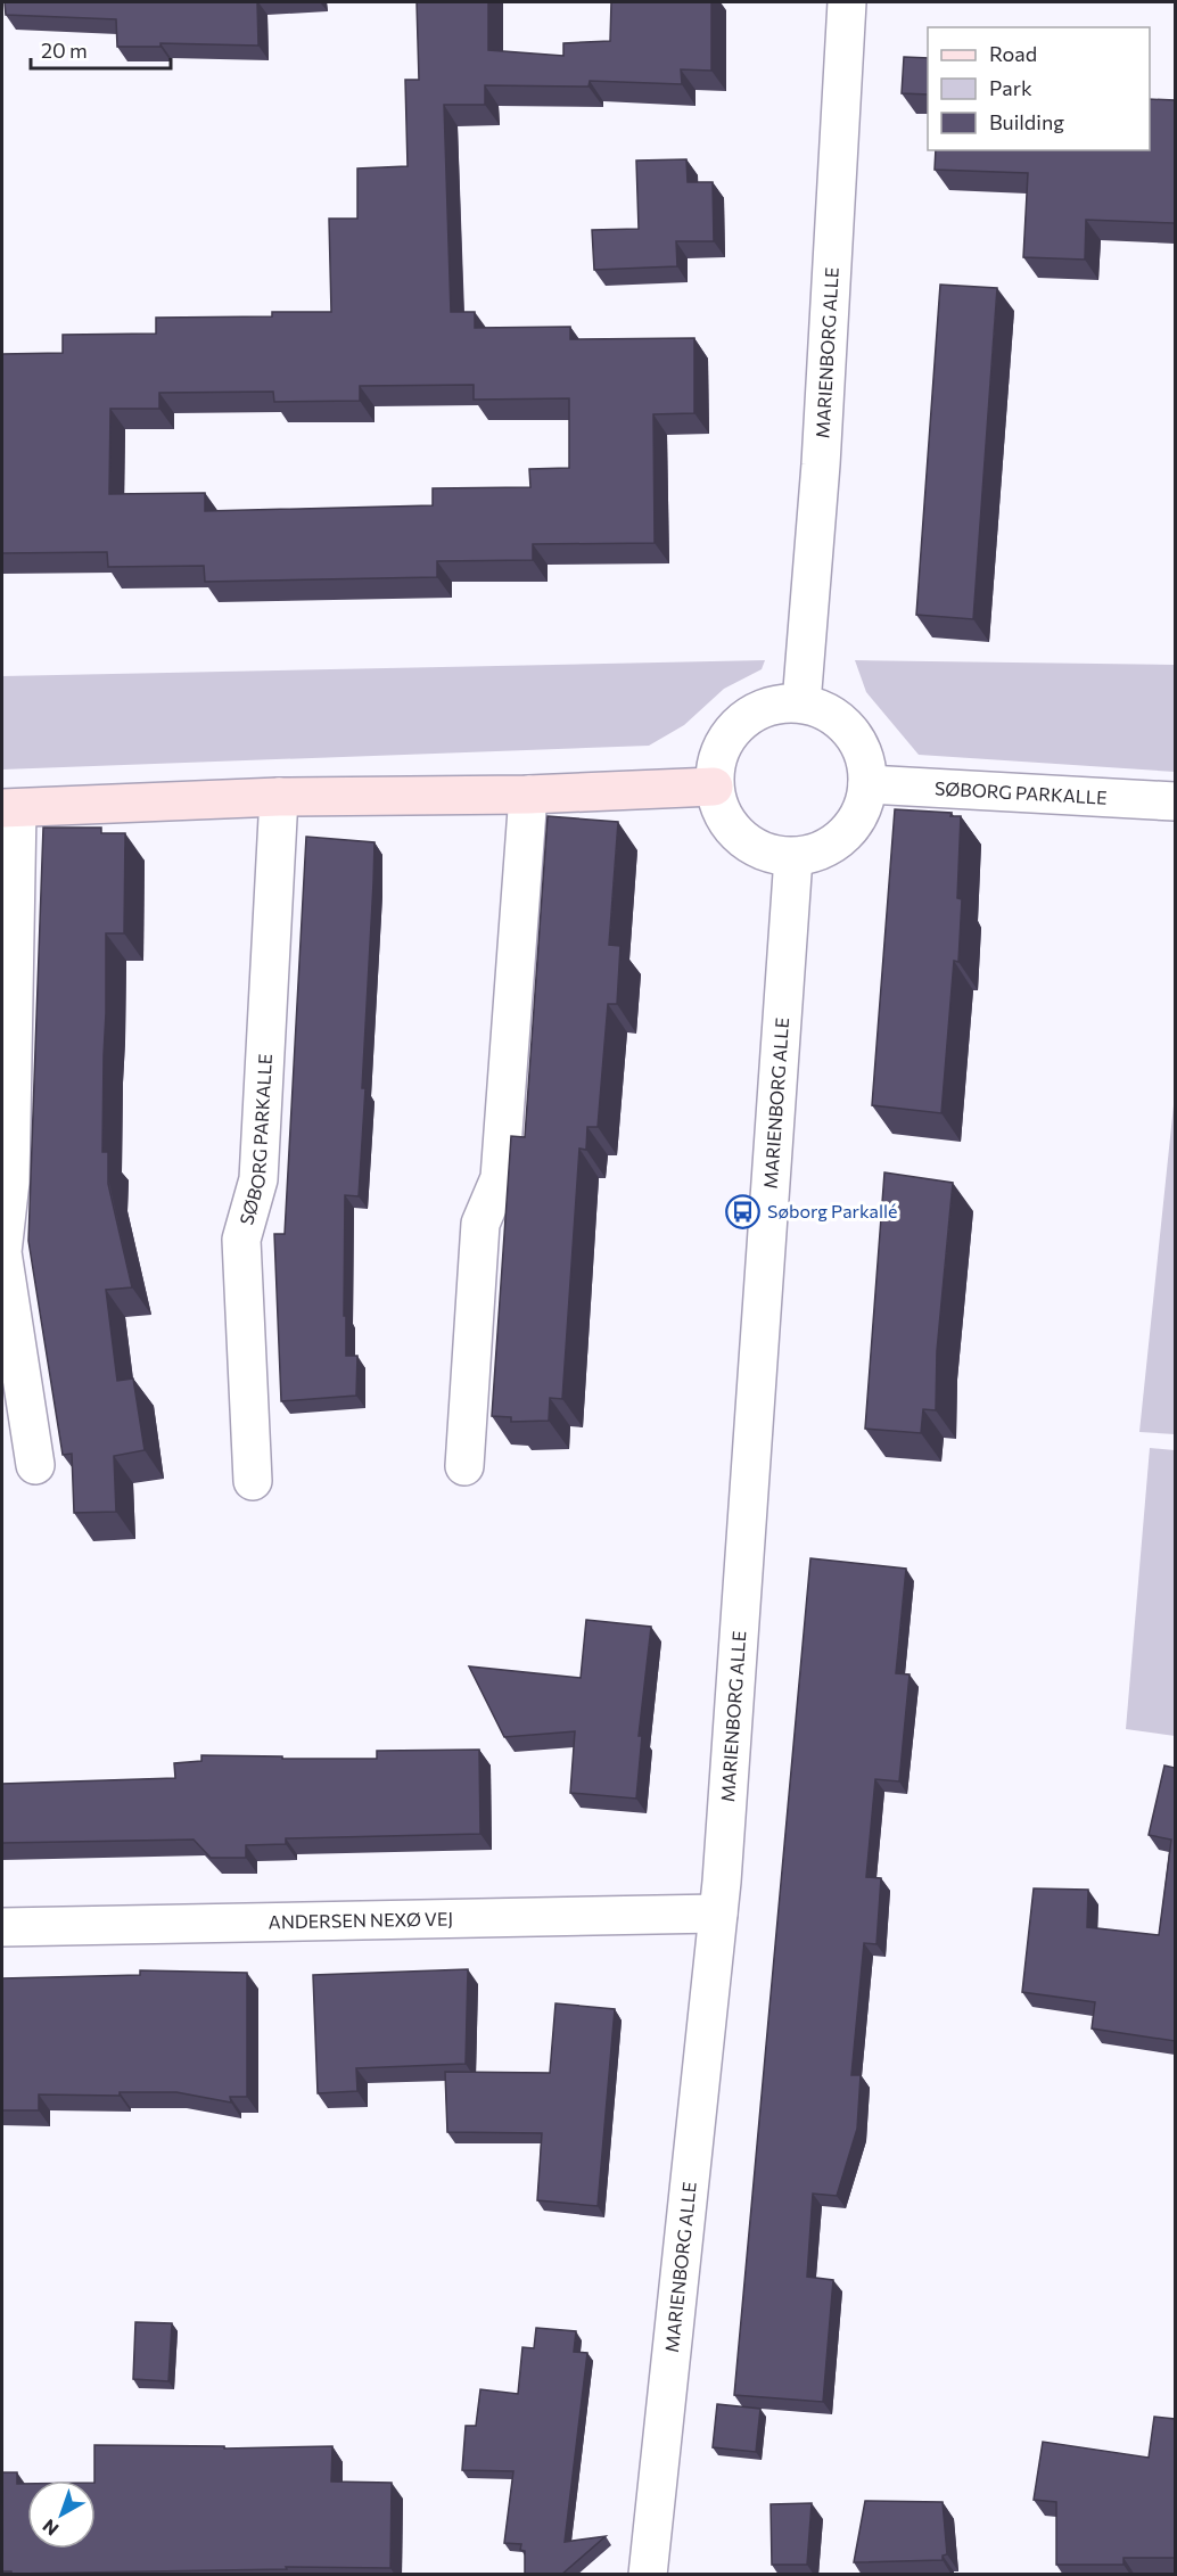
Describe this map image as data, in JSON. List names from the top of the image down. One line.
{"streets":{"street":["MARIENBORG ALLE","SØBORG PARKALLE","ANDERSEN NEXØ VEJ"]},"crossings":[["MARIENBORG ALLE","SØBORG PARKALLE"],["MARIENBORG ALLE","ANDERSEN NEXØ VEJ"]],"places":{"bus stop":["Søborg Parkallé"]},"legend":["Road","Park","Building"],"scale_bar":"20 m","north":"bottom left"}
